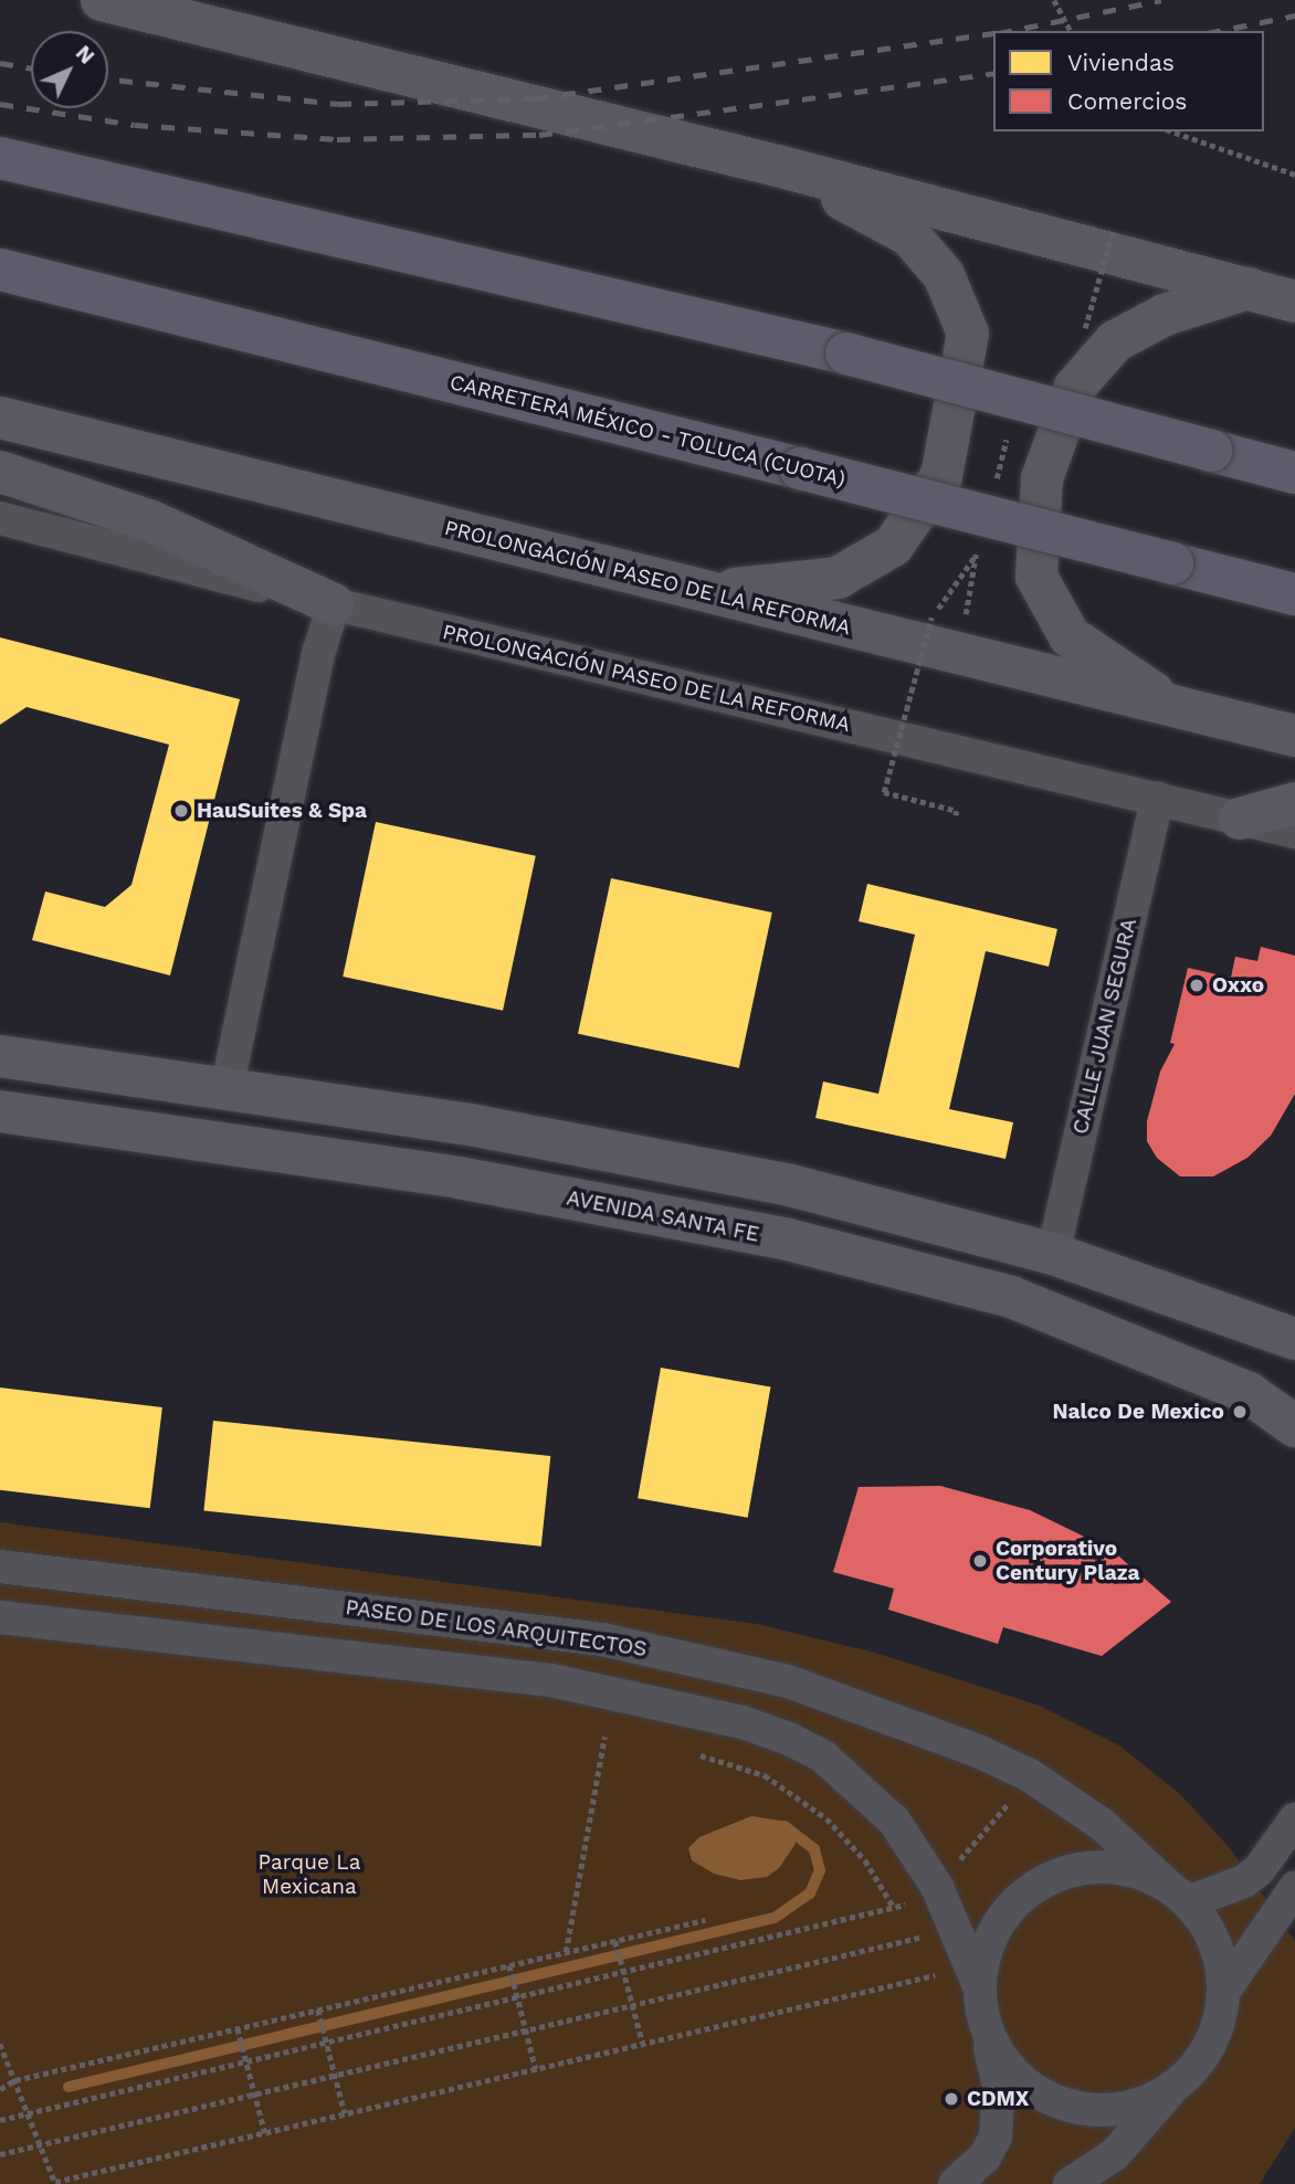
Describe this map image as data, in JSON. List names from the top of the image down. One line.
{"streets":{"highway":["CARRETERA MÉXICO - TOLUCA (CUOTA)"],"main road":["PROLONGACIÓN PASEO DE LA REFORMA","AVENIDA SANTA FE"],"street":["CALLE JUAN SEGURA","PASEO DE LOS ARQUITECTOS"]},"crossings":[["PROLONGACIÓN PASEO DE LA REFORMA","CALLE JUAN SEGURA"]],"parks":["Parque La Mexicana"],"places":["HauSuites & Spa","Oxxo","Nalco De Mexico","Corporativo Century Plaza","CDMX"],"legend":["Viviendas","Comercios"],"north":"top right"}
